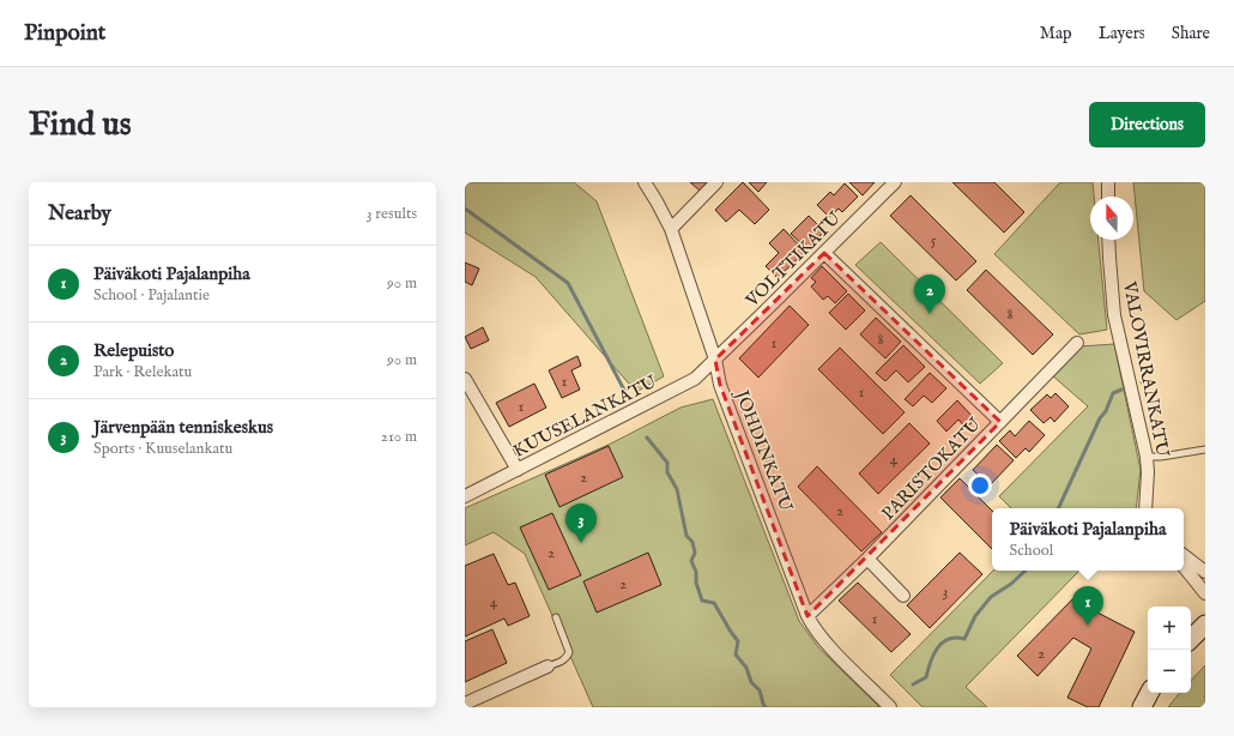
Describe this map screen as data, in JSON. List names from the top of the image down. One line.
{"streets":{"street":["VOLTTIKATU","VALOVIRRANKATU","KUUSELANKATU","JOHDINKATU","PARISTOKATU"]},"crossings":[["VOLTTIKATU","KUUSELANKATU"],["VOLTTIKATU","JOHDINKATU"],["KUUSELANKATU","JOHDINKATU"],["JOHDINKATU","PARISTOKATU"]],"house_numbers":["5","8","8","1","1","1","1","4","2","2","2","2","3","4","1","2"],"north":"top","page":{"header":"Pinpoint","nav":["Map","Layers","Share"],"buttons":"Directions","title":"Find us","heading":["Nearby","3 results"],"list":[{"mark":"1","name":"Päiväkoti Pajalanpiha","note":"School · Pajalantie","value":"90 m"},{"mark":"2","name":"Relepuisto","note":"Park · Relekatu","value":"90 m"},{"mark":"3","name":"Järvenpään tenniskeskus","note":"Sports · Kuuselankatu","value":"210 m"}],"pins":["2","3","1"],"popup":["Päiväkoti Pajalanpiha","School"],"map_buttons":["+","−"]}}
